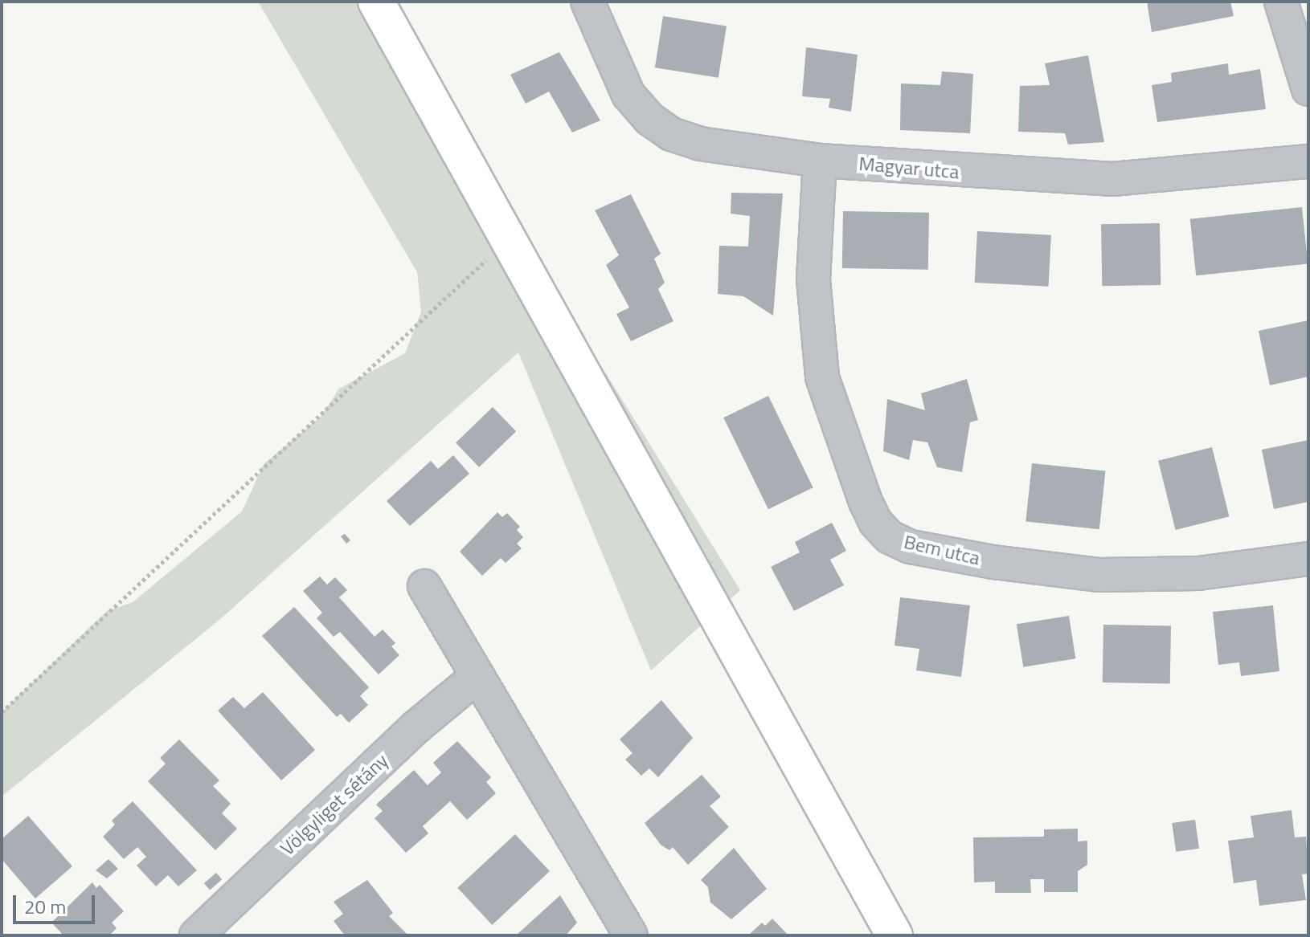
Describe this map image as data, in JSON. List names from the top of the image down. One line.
{"streets":{"street":["Magyar utca","Bem utca","Völgyliget sétány"]},"crossings":[["Magyar utca","Bem utca"]],"scale_bar":"20 m"}
